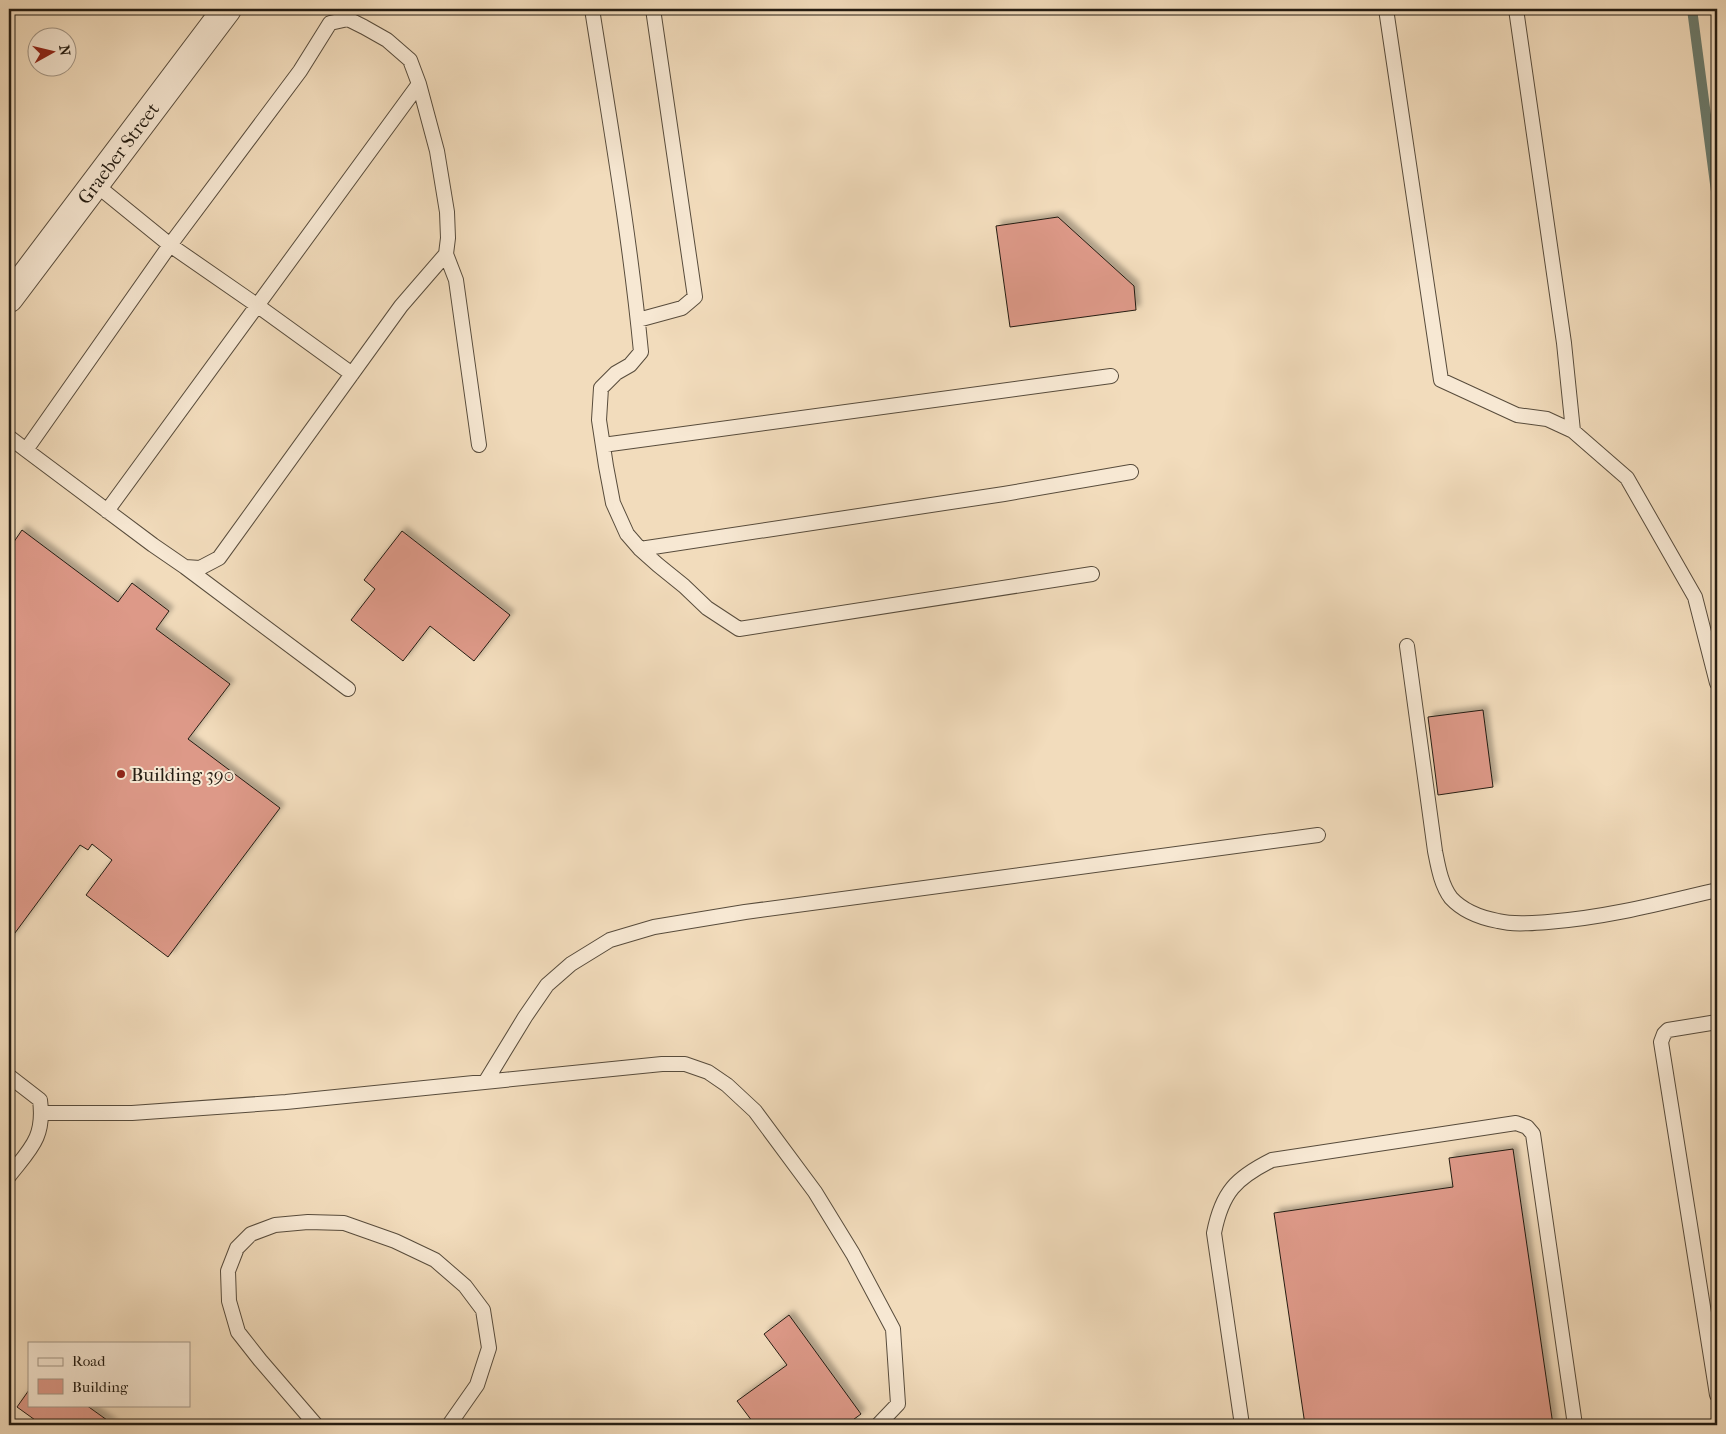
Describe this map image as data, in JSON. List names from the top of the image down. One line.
{"streets":{"street":["Graeber Street"]},"places":["Building 390"],"legend":["Road","Building"],"north":"right"}
